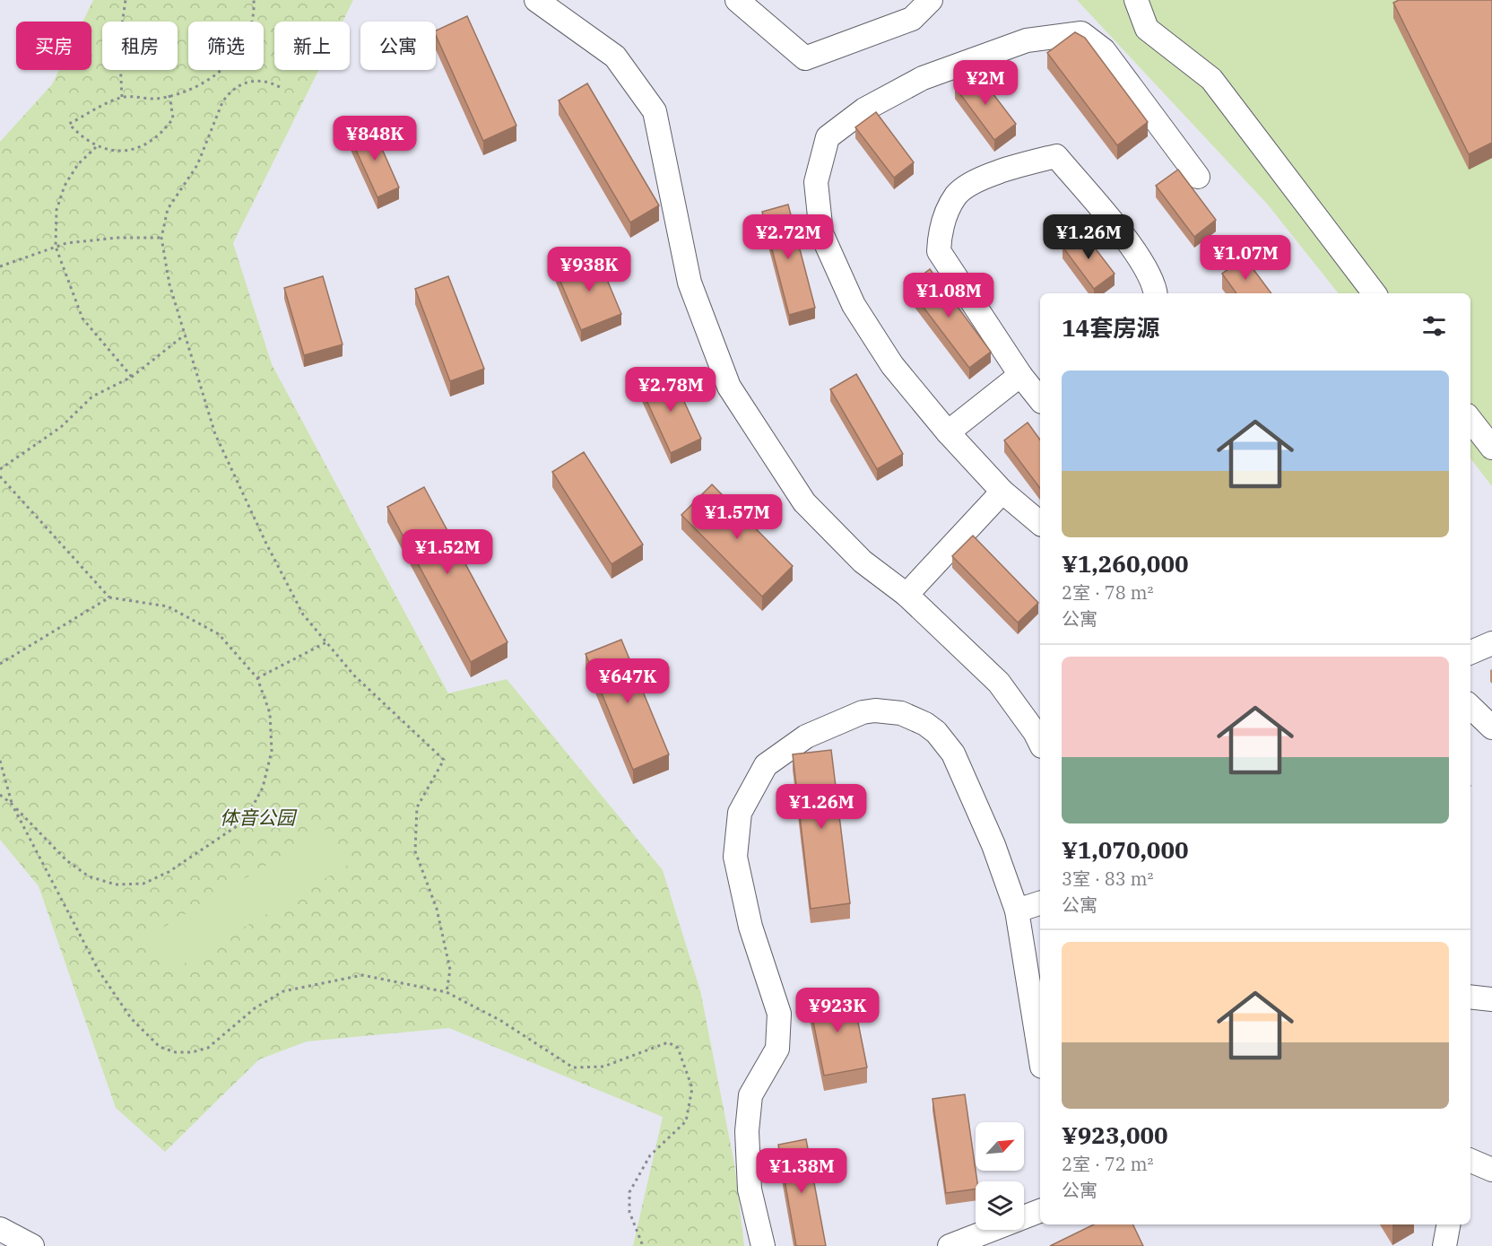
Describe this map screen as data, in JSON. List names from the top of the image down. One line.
{"parks":["体音公园"],"north":"top right","page":{"chip":["买房","租房","筛选","新上","公寓"],"price":["¥2M","¥848K","¥2.72M","¥1.26M","¥1.07M","¥938K","¥1.08M","¥2.78M","¥1.57M","¥1.52M","¥647K","¥1.26M","¥923K","¥1.38M"],"heading":"14套房源","list":[{"name":"¥1,260,000","note":"2室 · 78 m² · 公寓"},{"name":"¥1,070,000","note":"3室 · 83 m² · 公寓"},{"name":"¥923,000","note":"2室 · 72 m² · 公寓"}]}}
